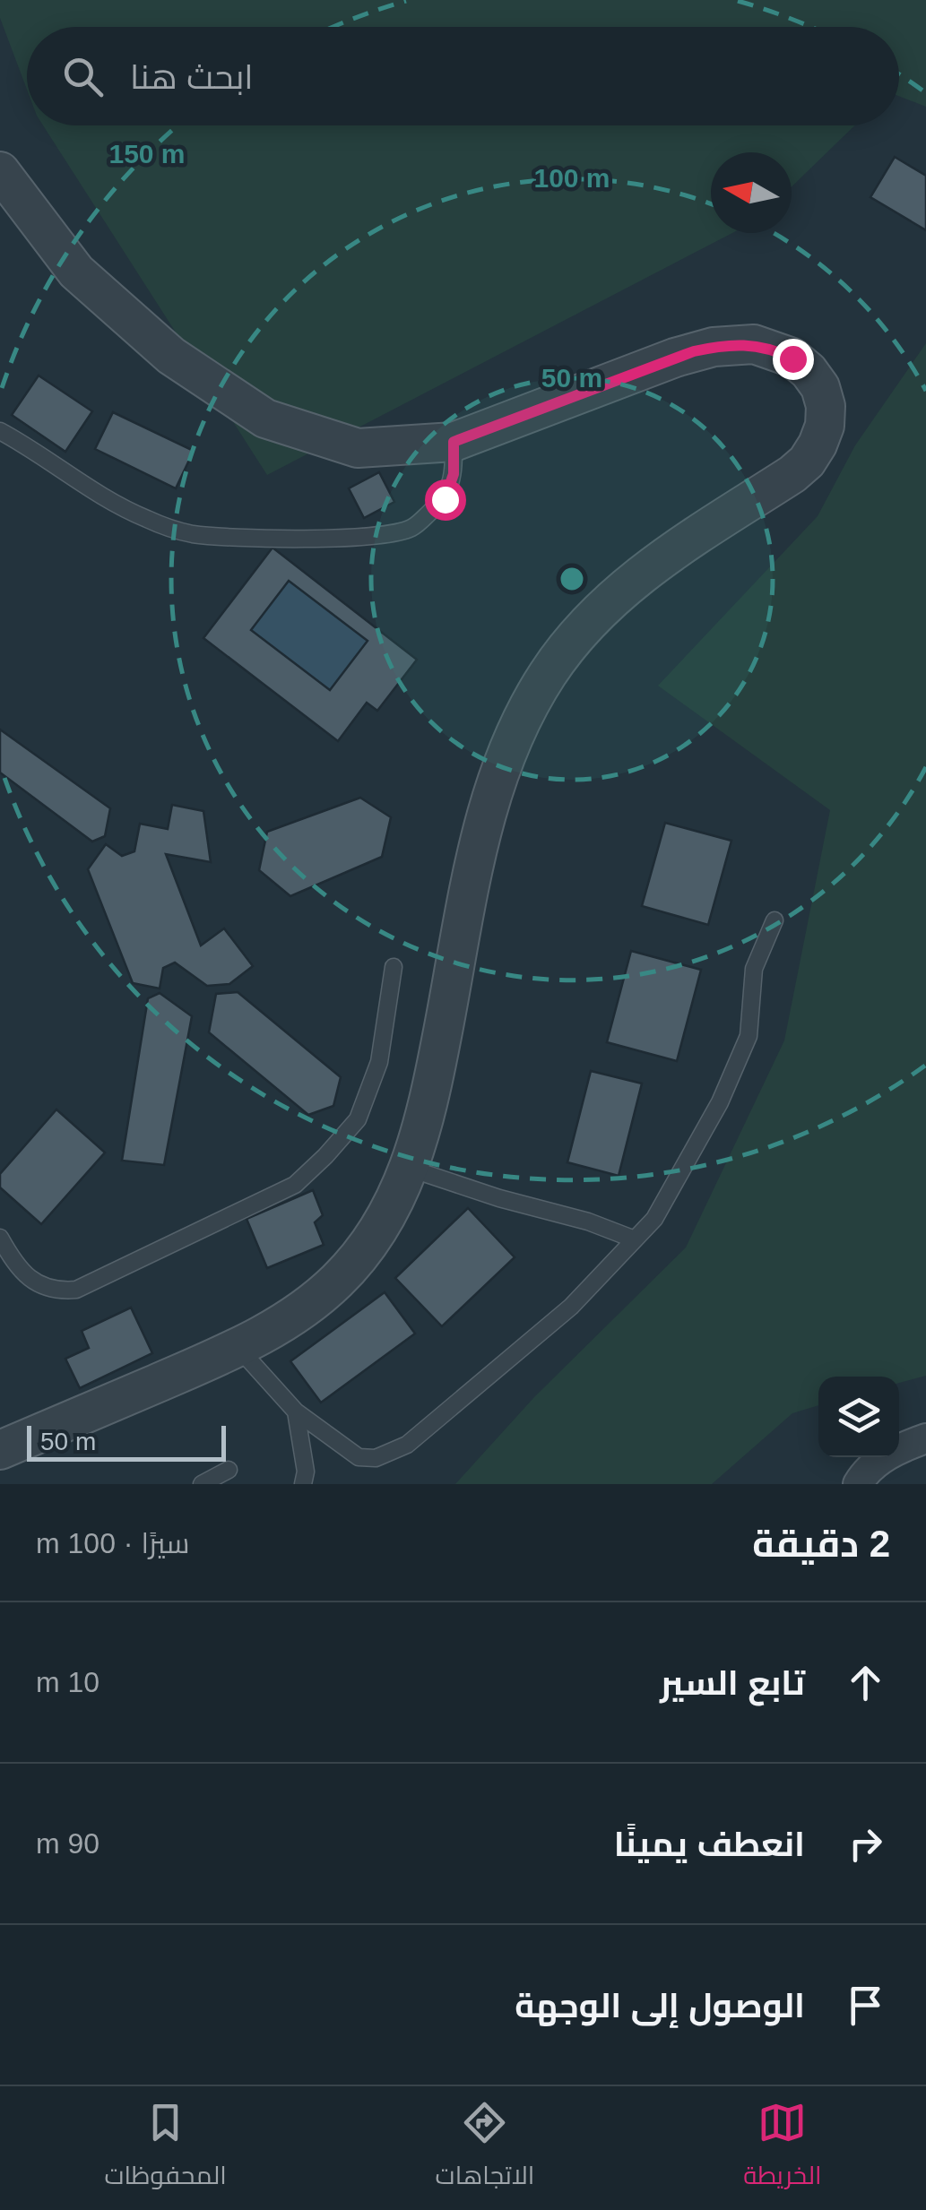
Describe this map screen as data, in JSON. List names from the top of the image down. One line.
{"scale_bar":"50 m","north":"left","page":{"search":"ابحث هنا","scale":"50 m","heading":["2 دقيقة","سيرًا · 100 m"],"list":[["تابع السير","10 m"],["انعطف يمينًا","90 m"],"الوصول إلى الوجهة"],"nav":["الخريطة","الاتجاهات","المحفوظات"]},"rings":["150 m","100 m","50 m"]}
